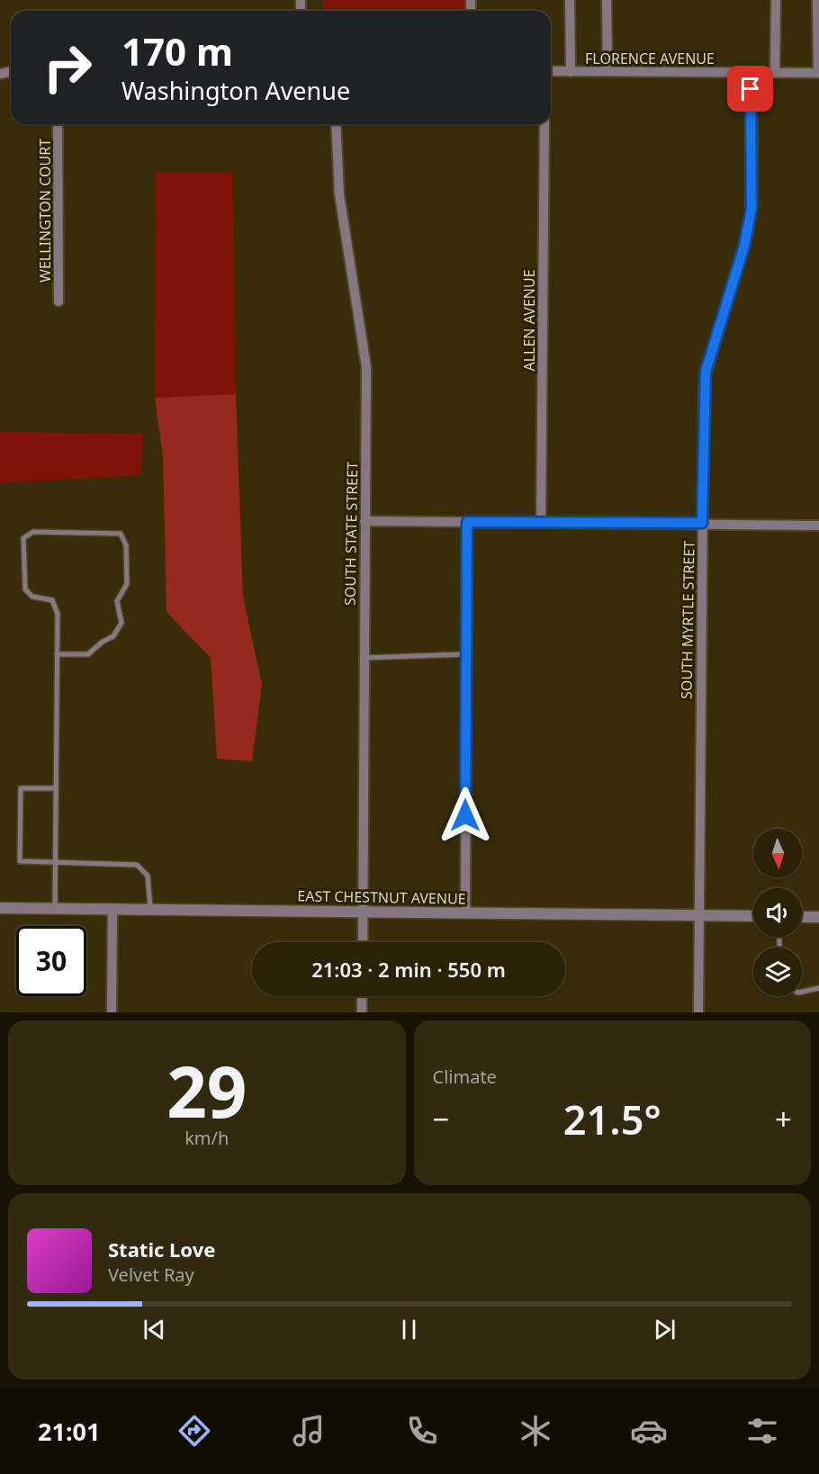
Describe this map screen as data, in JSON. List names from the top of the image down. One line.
{"streets":{"street":["FLORENCE AVENUE","WELLINGTON COURT","ALLEN AVENUE","SOUTH STATE STREET","SOUTH MYRTLE STREET","EAST CHESTNUT AVENUE"]},"crossings":[["FLORENCE AVENUE","SOUTH MYRTLE STREET"],["SOUTH STATE STREET","EAST CHESTNUT AVENUE"],["SOUTH MYRTLE STREET","EAST CHESTNUT AVENUE"]],"north":"bottom","page":{"turn":["170 m","Washington Avenue"],"limit":"30","trip":"21:03 · 2 min · 550 m","tile":[["29","km/h"],"Climate"],"heat":["−","21.5°","+"],"song":["Static Love","Velvet Ray"],"tabs":"21:01"}}
